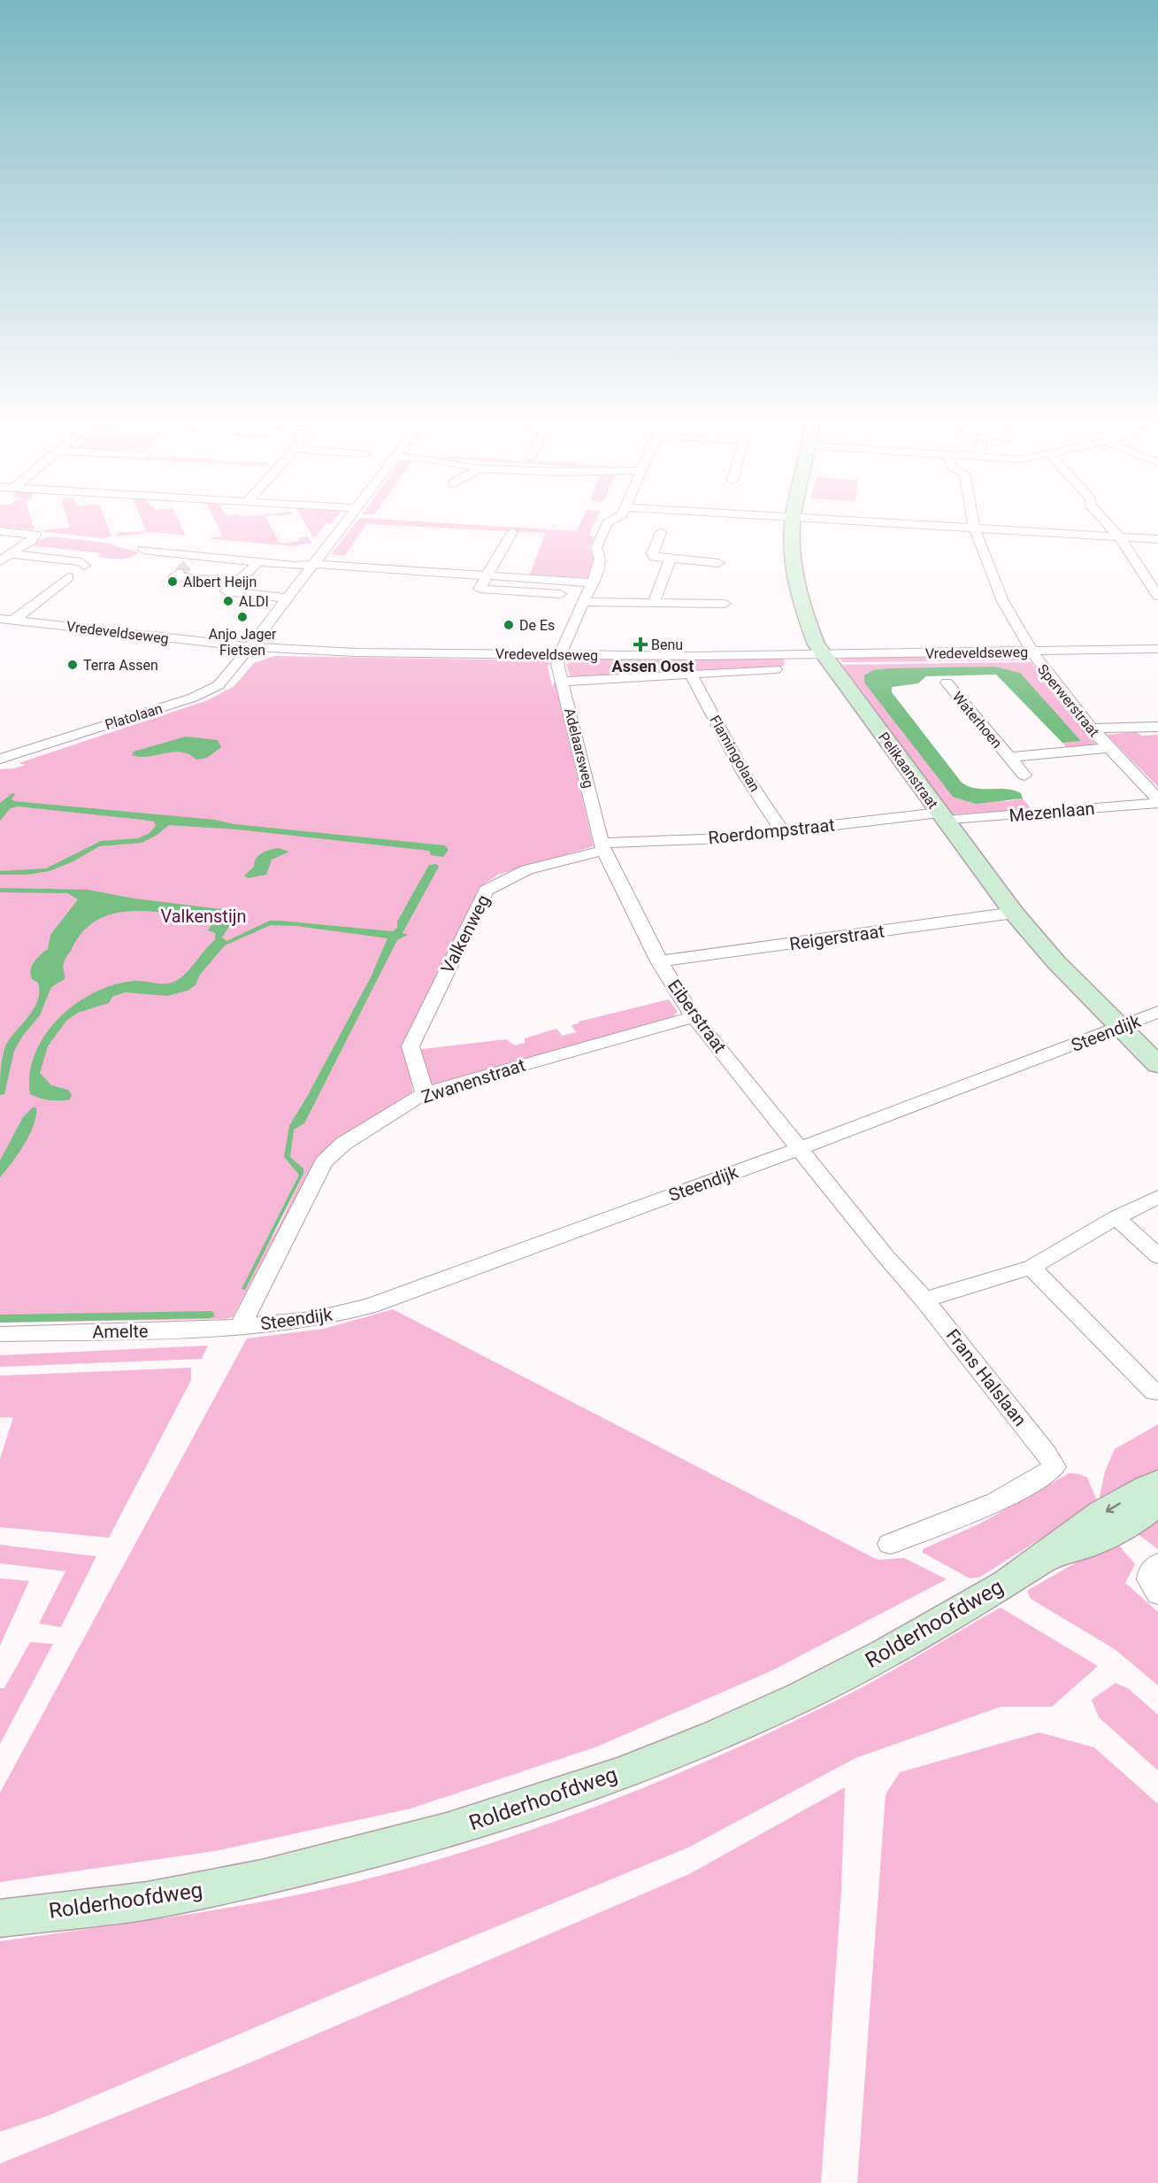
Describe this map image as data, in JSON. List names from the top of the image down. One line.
{"streets":{"street":["Vredeveldseweg","Sperwerstraat","Platolaan","Waterhoen","Adelaarsweg","Flamingolaan","Pelikaanstraat","Mezenlaan","Roerdompstraat","Valkenweg","Reigerstraat","Eiberstraat","Steendijk","Zwanenstraat","Amelte","Frans Halslaan","Rolderhoofdweg"]},"crossings":[["Vredeveldseweg","Sperwerstraat"],["Vredeveldseweg","Platolaan"],["Vredeveldseweg","Adelaarsweg"],["Vredeveldseweg","Flamingolaan"],["Vredeveldseweg","Pelikaanstraat"],["Sperwerstraat","Waterhoen"],["Sperwerstraat","Mezenlaan"],["Adelaarsweg","Roerdompstraat"],["Adelaarsweg","Valkenweg"],["Adelaarsweg","Eiberstraat"],["Flamingolaan","Roerdompstraat"],["Pelikaanstraat","Mezenlaan"],["Pelikaanstraat","Roerdompstraat"],["Pelikaanstraat","Reigerstraat"],["Pelikaanstraat","Steendijk"],["Mezenlaan","Roerdompstraat"],["Roerdompstraat","Valkenweg"],["Roerdompstraat","Eiberstraat"],["Valkenweg","Eiberstraat"],["Valkenweg","Zwanenstraat"],["Reigerstraat","Eiberstraat"],["Eiberstraat","Steendijk"],["Eiberstraat","Zwanenstraat"],["Eiberstraat","Frans Halslaan"],["Steendijk","Zwanenstraat"],["Steendijk","Amelte"],["Steendijk","Frans Halslaan"],["Zwanenstraat","Amelte"]],"districts":["Assen Oost"],"parks":["Valkenstijn"],"places":{"other":["Albert Heijn","ALDI","Anjo Jager Fietsen","De Es","Terra Assen"],"health":["Benu"]}}
